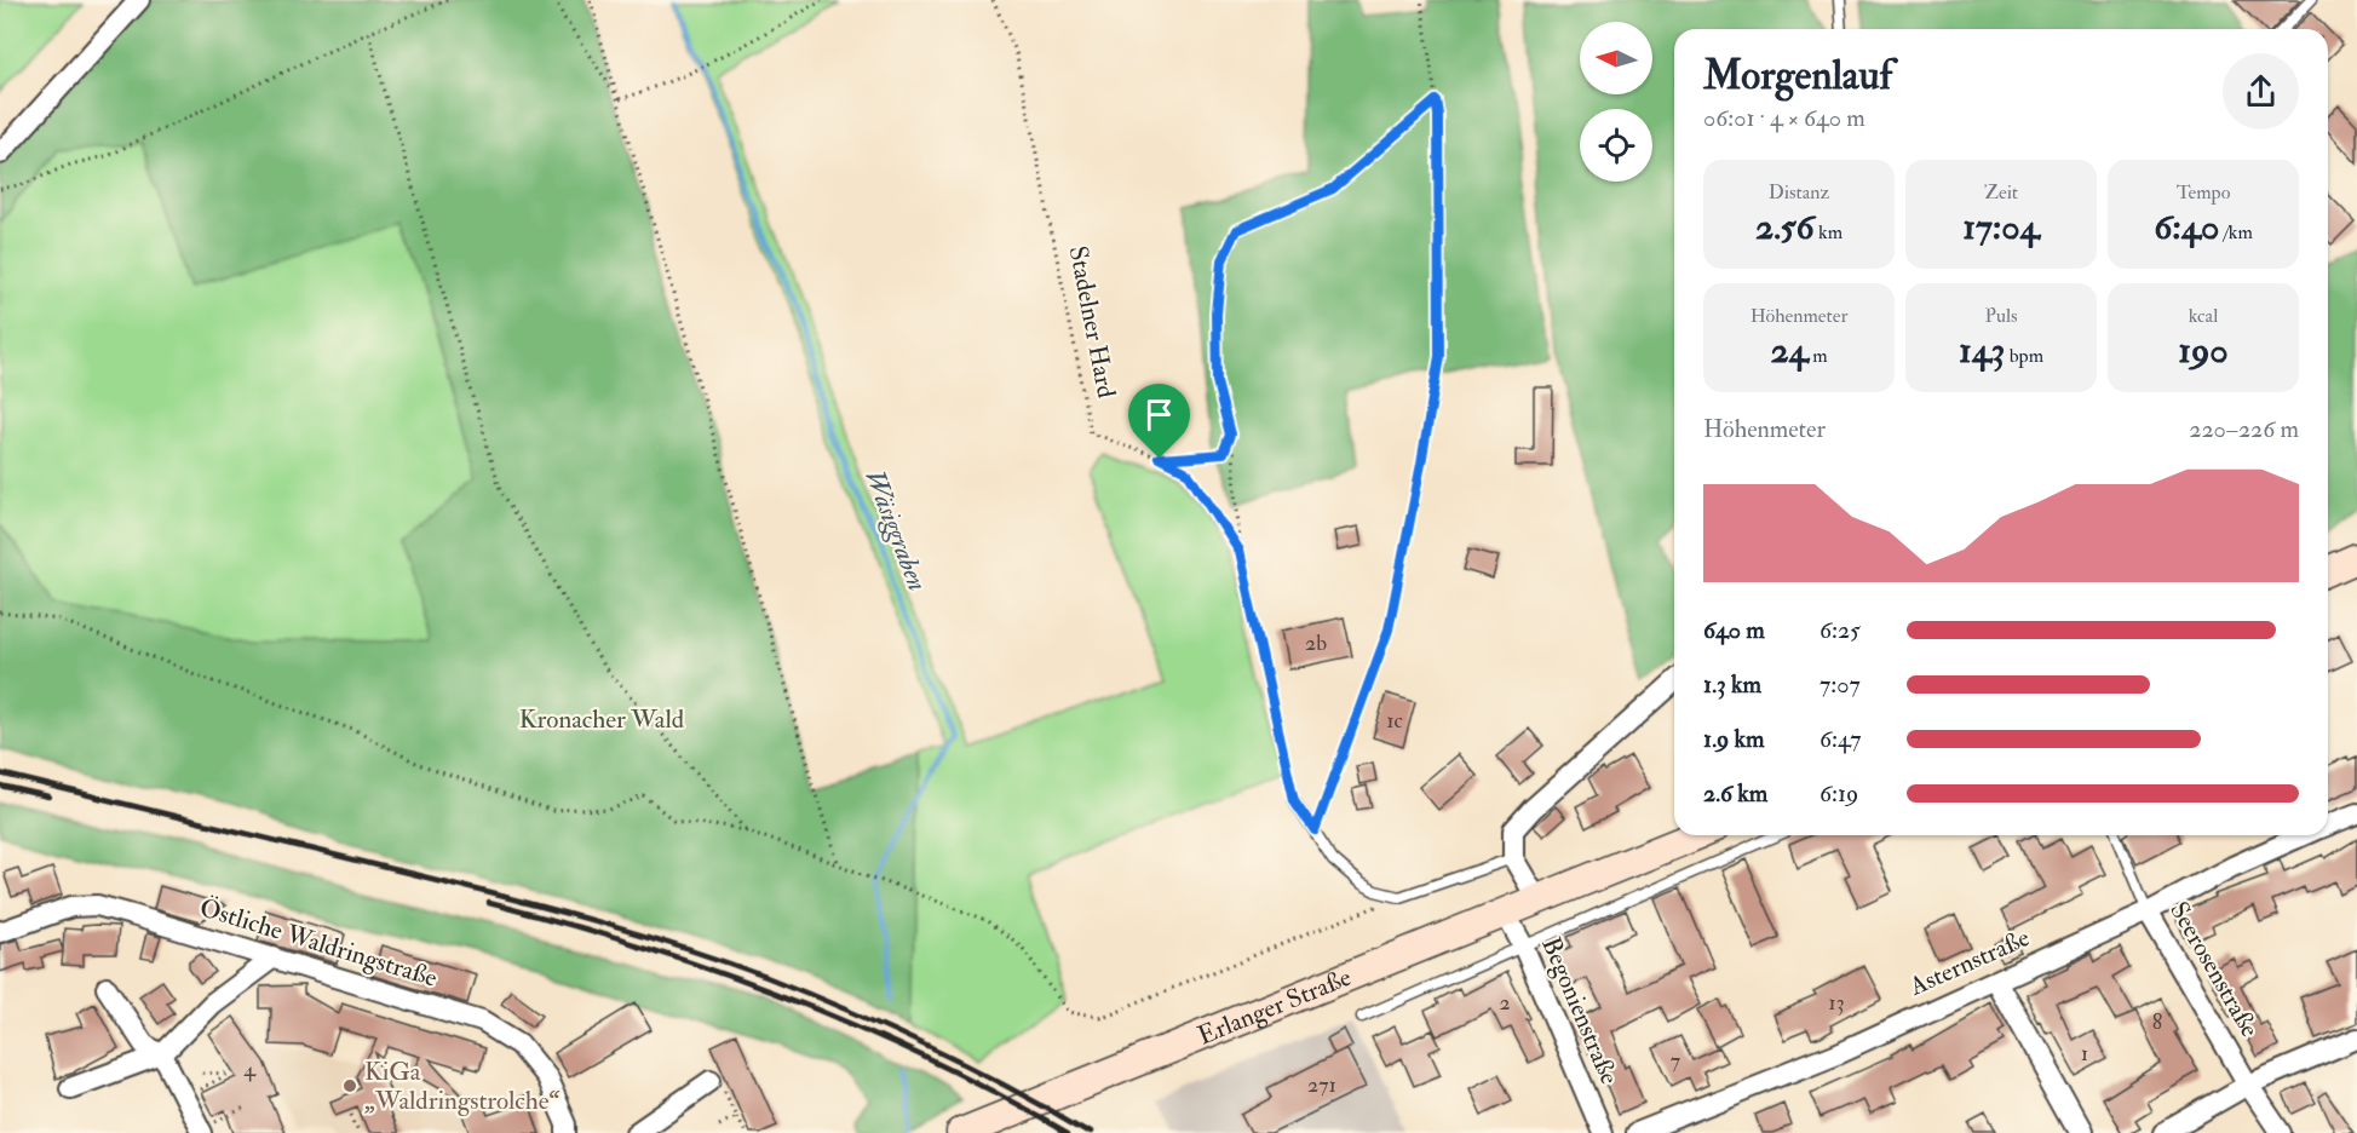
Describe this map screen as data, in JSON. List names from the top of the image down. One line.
{"streets":{"main road":["Erlanger Straße"],"street":["Östliche Waldringstraße","Asternstraße","Seerosenstraße","Begonienstraße"],"path":["Stadelner Hard"]},"crossings":[["Asternstraße","Seerosenstraße"],["Erlanger Straße","Begonienstraße"]],"water":["Wäsiggraben"],"parks":["Kronacher Wald"],"places":["KiGa „Waldringstrolche“"],"house_numbers":["2b","1c","2","13","8","1","7","4","271"],"north":"left","page":{"heading":["Morgenlauf","06:01 · 4 × 640 m"],"stats":[["Distanz","2.56 km"],["Zeit","17:04"],["Tempo","6:40 /km"],["Höhenmeter","24 m"],["Puls","143 bpm"],["kcal","190"]],"chart":["Höhenmeter","220–226 m"],"list":[{"name":"640 m","note":"6:25"},{"name":"1.3 km","note":"7:07"},{"name":"1.9 km","note":"6:47"},{"name":"2.6 km","note":"6:19"}]}}
